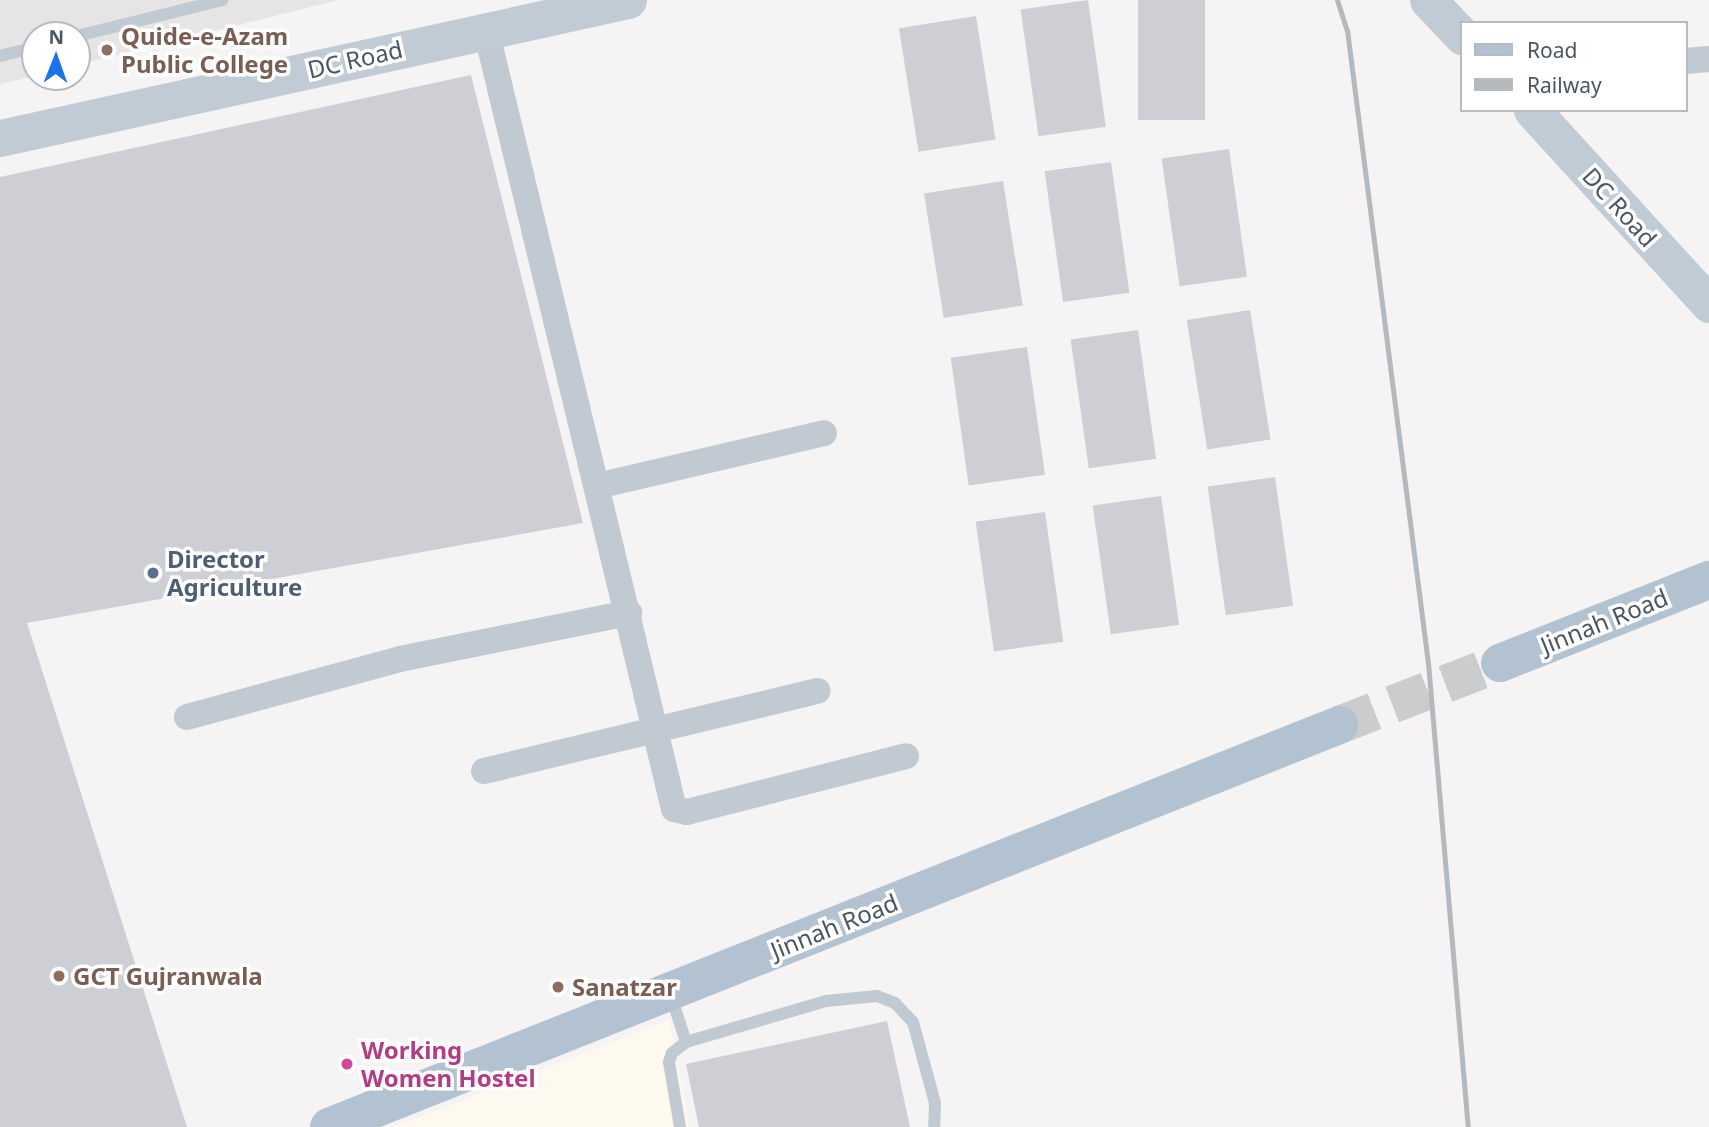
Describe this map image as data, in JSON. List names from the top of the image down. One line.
{"streets":{"main road":["DC Road","Jinnah Road"]},"places":["Quide-e-Azam Public College","Director Agriculture","GCT Gujranwala","Sanatzar","Working Women Hostel"],"legend":["Road","Railway"],"north":"top"}
